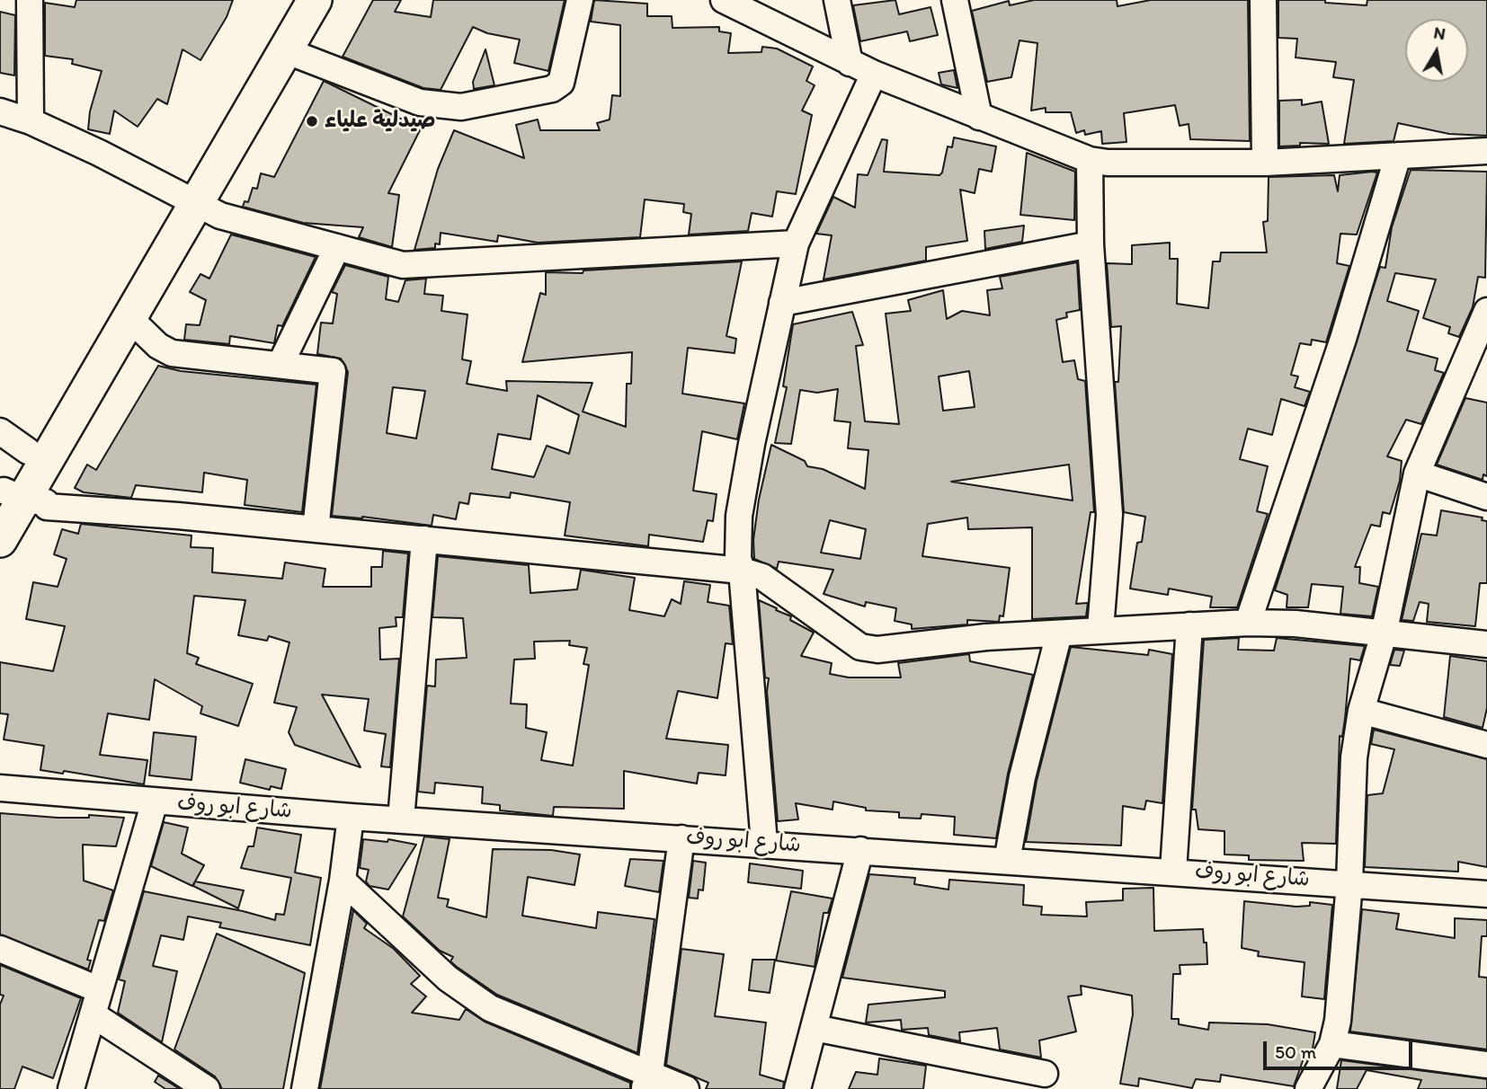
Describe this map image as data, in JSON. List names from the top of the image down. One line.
{"streets":{"street":["شارع ابو روف"]},"places":["صيدلية علياء"],"scale_bar":"50 m","north":"top"}
